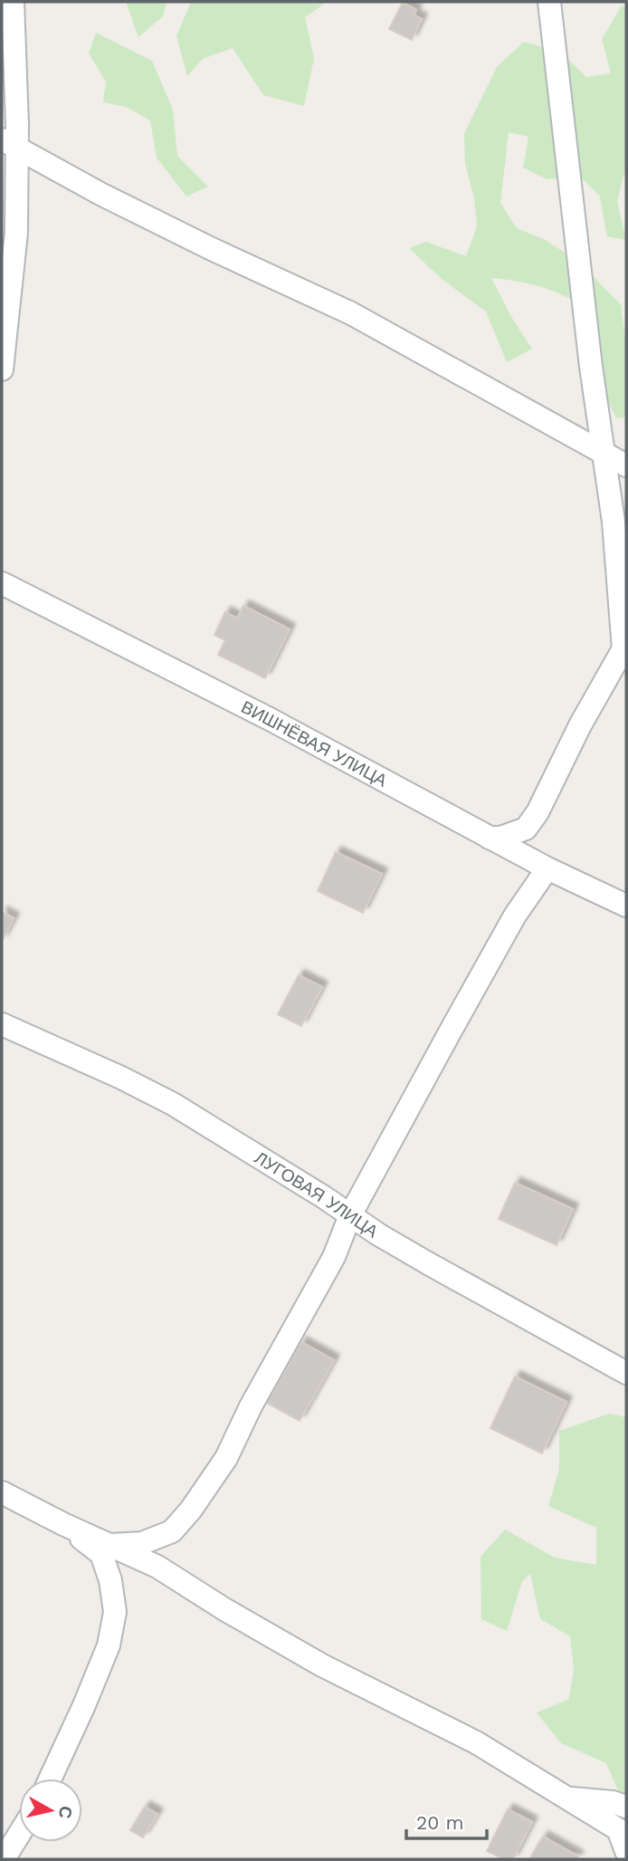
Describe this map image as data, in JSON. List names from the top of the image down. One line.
{"streets":{"street":["ВИШНЁВАЯ УЛИЦА","ЛУГОВАЯ УЛИЦА"]},"scale_bar":"20 m","north":"right"}
